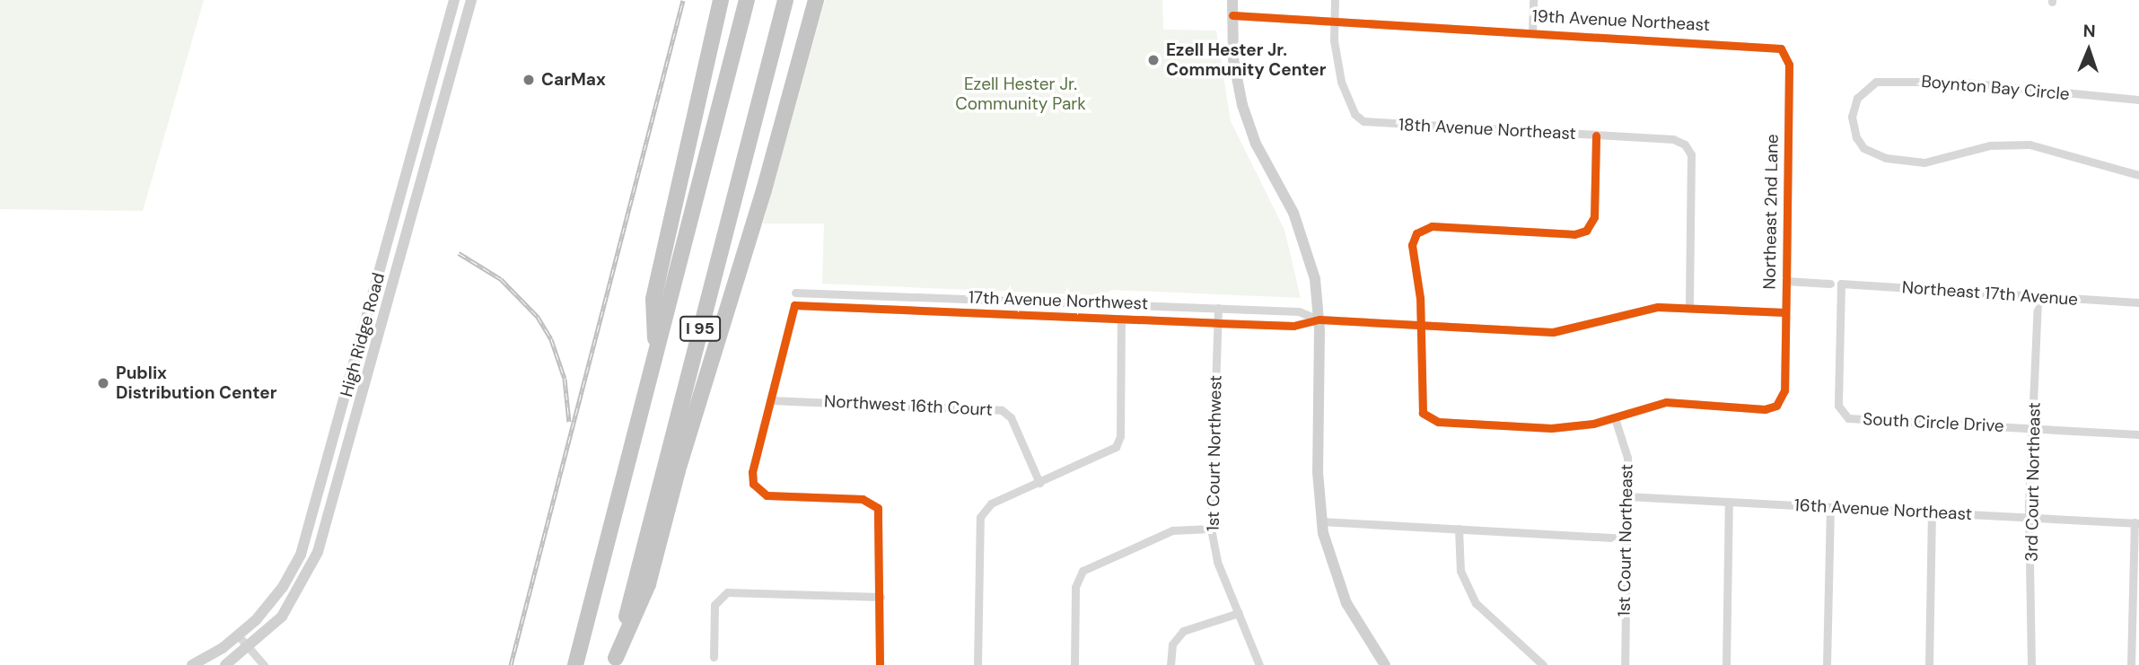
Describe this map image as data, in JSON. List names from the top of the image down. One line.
{"streets":{"highway":["I 95"],"street":["19th Avenue Northeast","Boynton Bay Circle","18th Avenue Northeast","Northeast 2nd Lane","Northeast 17th Avenue","17th Avenue Northwest","High Ridge Road","Northwest 16th Court","South Circle Drive","1st Court Northwest","3rd Court Northeast","16th Avenue Northeast","1st Court Northeast"]},"crossings":[["19th Avenue Northeast","18th Avenue Northeast"],["19th Avenue Northeast","Northeast 2nd Lane"],["Northeast 2nd Lane","1st Court Northeast"],["Northeast 17th Avenue","South Circle Drive"],["Northeast 17th Avenue","3rd Court Northeast"],["17th Avenue Northwest","Northwest 16th Court"],["17th Avenue Northwest","1st Court Northwest"],["South Circle Drive","3rd Court Northeast"],["3rd Court Northeast","16th Avenue Northeast"],["16th Avenue Northeast","1st Court Northeast"]],"parks":["Ezell Hester Jr. Community Park"],"places":["Ezell Hester Jr. Community Center","CarMax","Publix Distribution Center"],"north":"top"}
